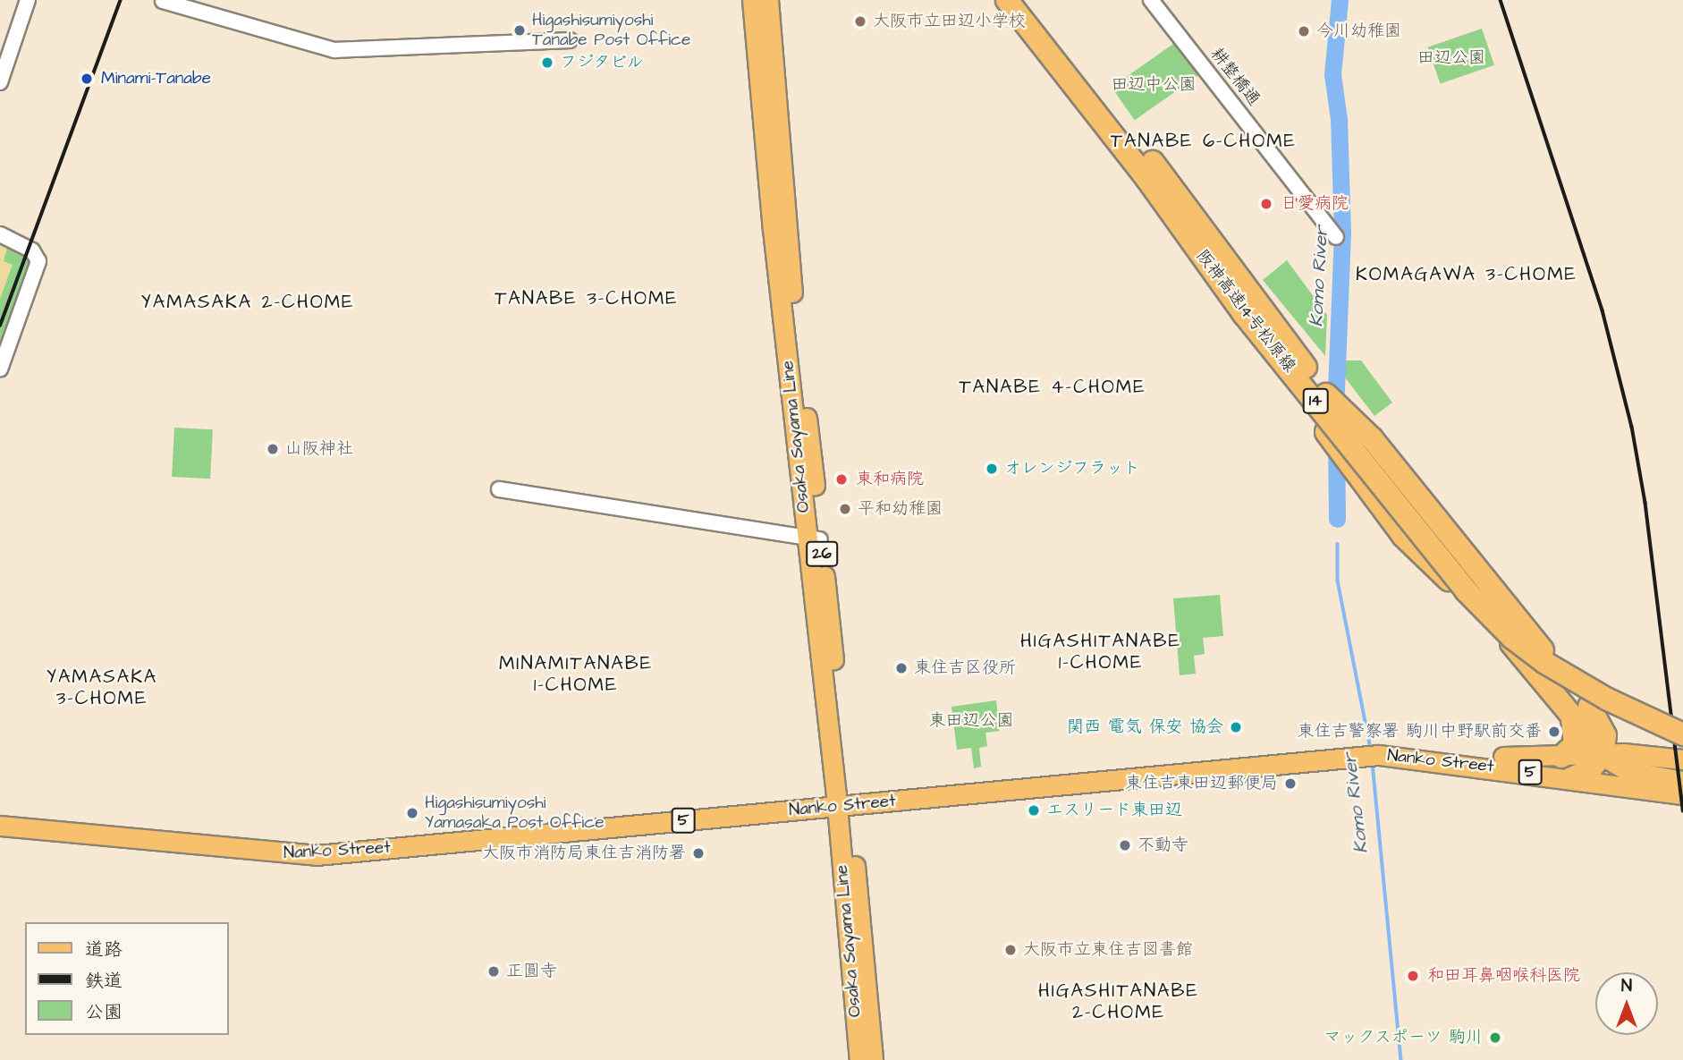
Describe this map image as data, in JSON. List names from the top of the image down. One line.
{"streets":{"highway":["阪神高速14号松原線","14"],"main road":["Osaka Sayama Line","26","Nanko Street","5"],"street":["耕整橋通"]},"crossings":[["Osaka Sayama Line","Nanko Street"]],"districts":["TANABE 6-CHOME","KOMAGAWA 3-CHOME","TANABE 3-CHOME","YAMASAKA 2-CHOME","TANABE 4-CHOME","HIGASHITANABE 1-CHOME","MINAMITANABE 1-CHOME","YAMASAKA 3-CHOME","HIGASHITANABE 2-CHOME"],"water":["Komo River"],"parks":["田辺公園","田辺中公園","東田辺公園"],"places":["大阪市立田辺小学校","Higashisumiyoshi Tanabe Post Office","今川幼稚園","フジタビル","Minami-Tanabe","日愛病院","山阪神社","オレンジフラット","東和病院","平和幼稚園","東住吉区役所","関西 電気 保安 協会","東住吉警察署 駒川中野駅前交番","東住吉東田辺郵便局","エスリード東田辺","Higashisumiyoshi Yamasaka Post Office","不動寺","大阪市消防局東住吉消防署","大阪市立東住吉図書館","正圓寺","和田耳鼻咽喉科医院","マックスポーツ 駒川"],"legend":["道路","鉄道","公園"],"north":"top"}
